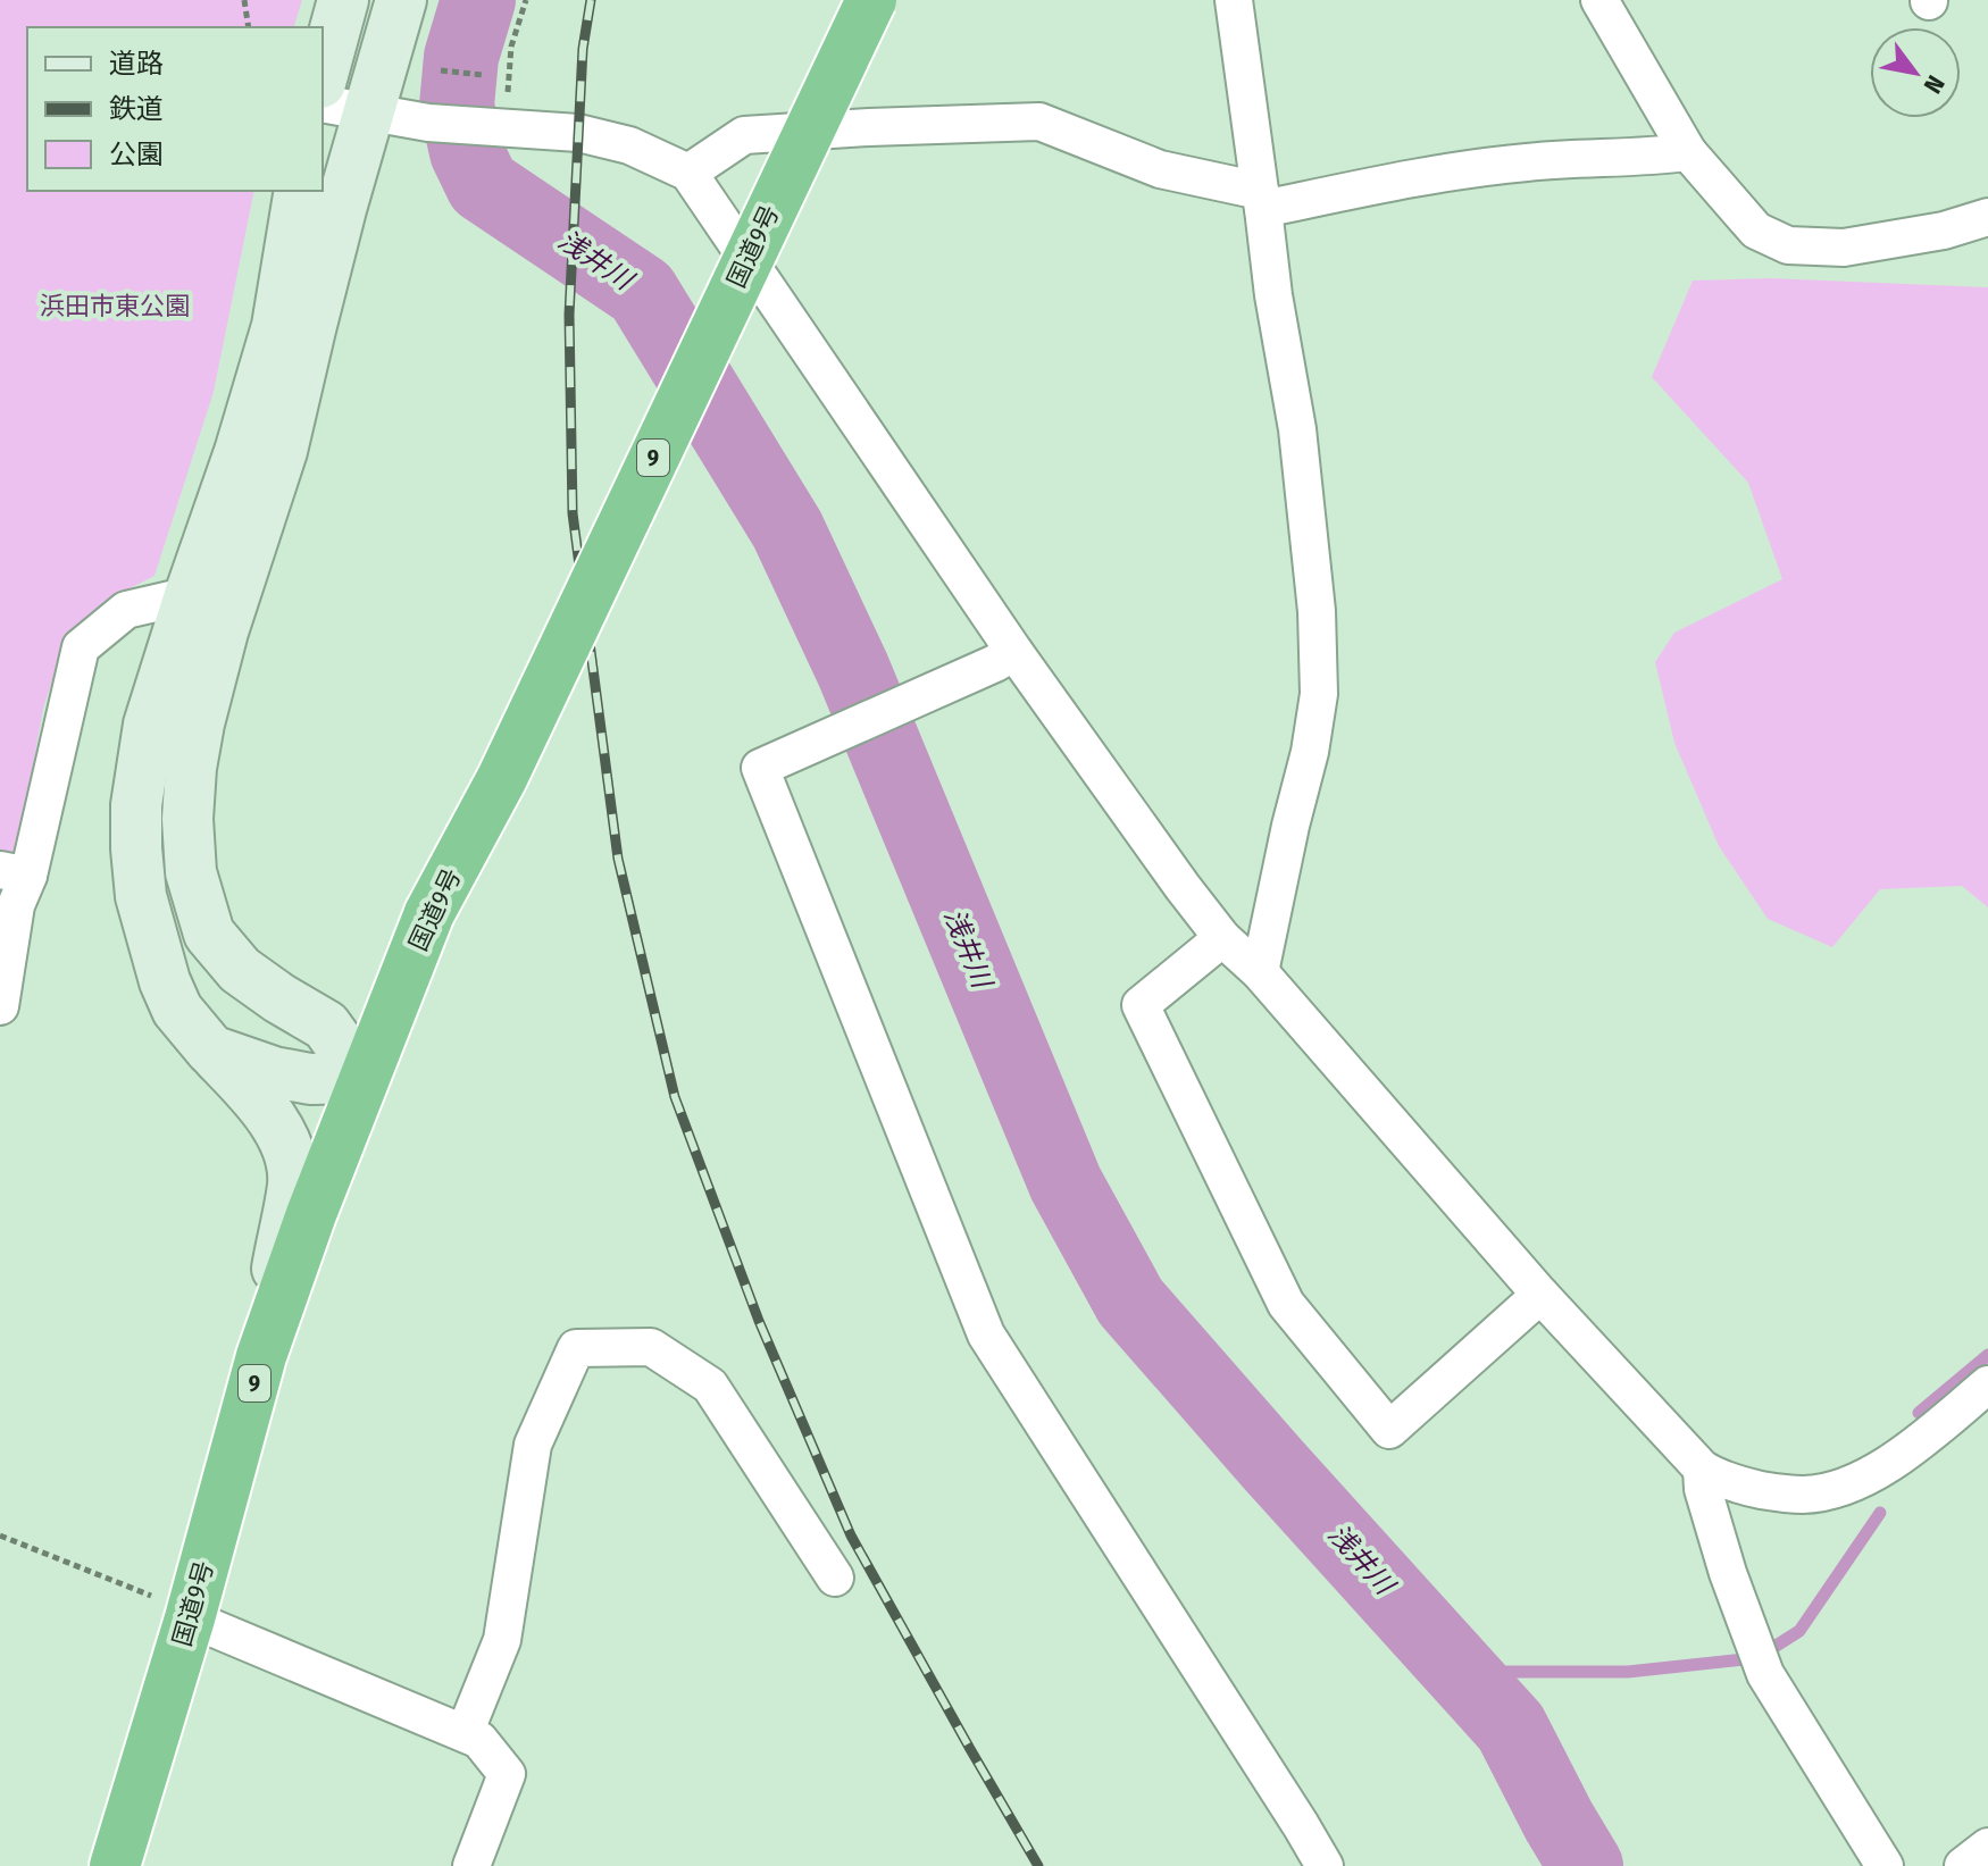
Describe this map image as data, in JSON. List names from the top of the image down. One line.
{"streets":{"highway":["国道9号","9"]},"water":["浅井川"],"parks":["浜田市東公園"],"legend":["道路","鉄道","公園"],"north":"bottom right"}
